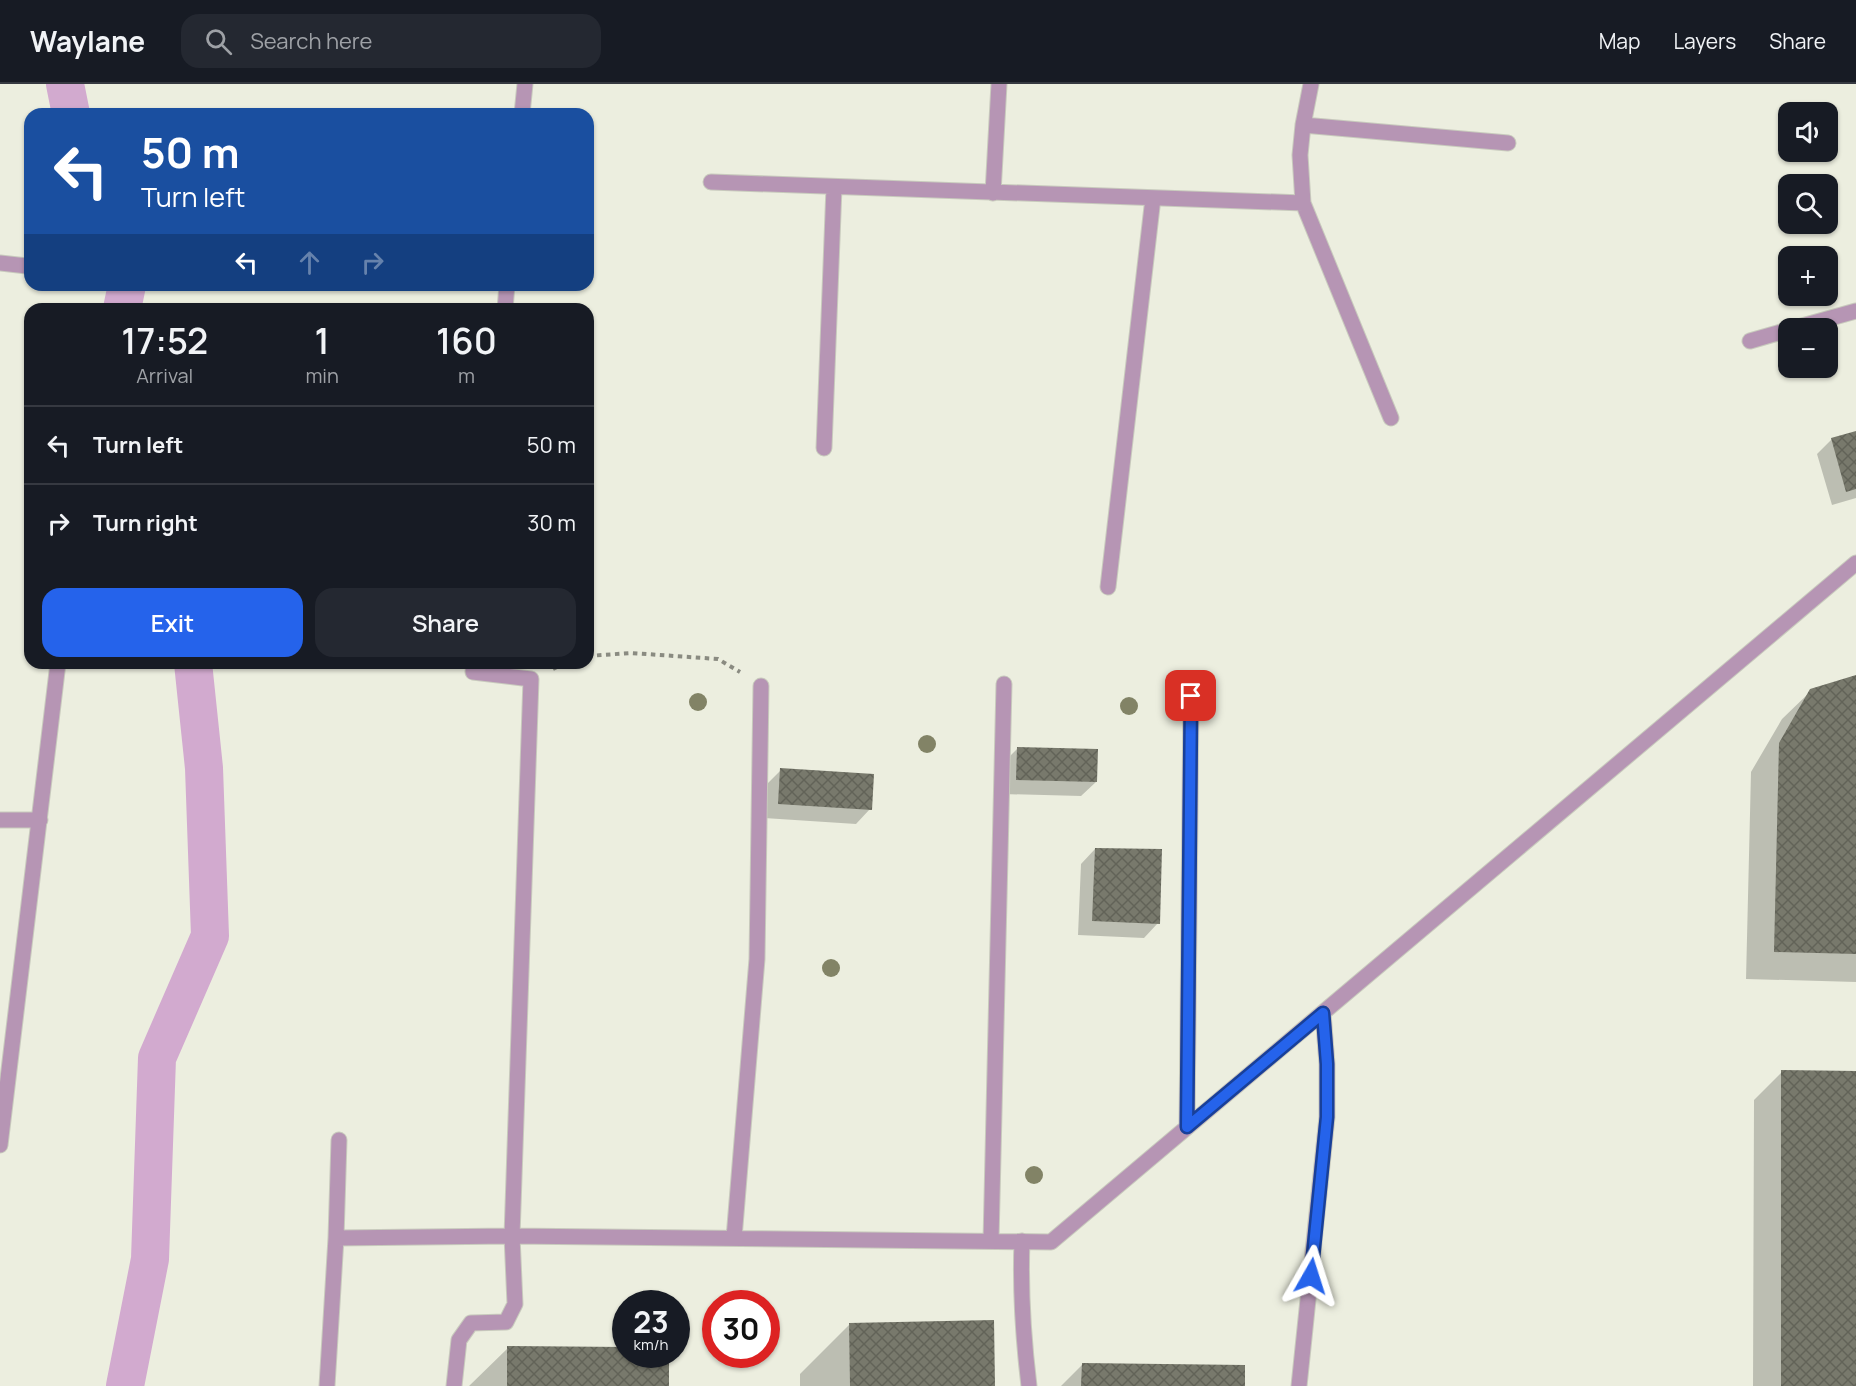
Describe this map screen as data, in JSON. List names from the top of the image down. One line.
{"page":{"header":"Waylane","search":"Search here","nav":["Map","Layers","Share"],"map_buttons":["+","−"],"turn":["50 m","Turn left"],"eta":["17:52","Arrival","1","min","160","m"],"list":[{"name":"Turn left","value":"50 m"},{"name":"Turn right","value":"30 m"}],"buttons":["Exit","Share"],"speed":"23 km/h","limit":"30"}}
